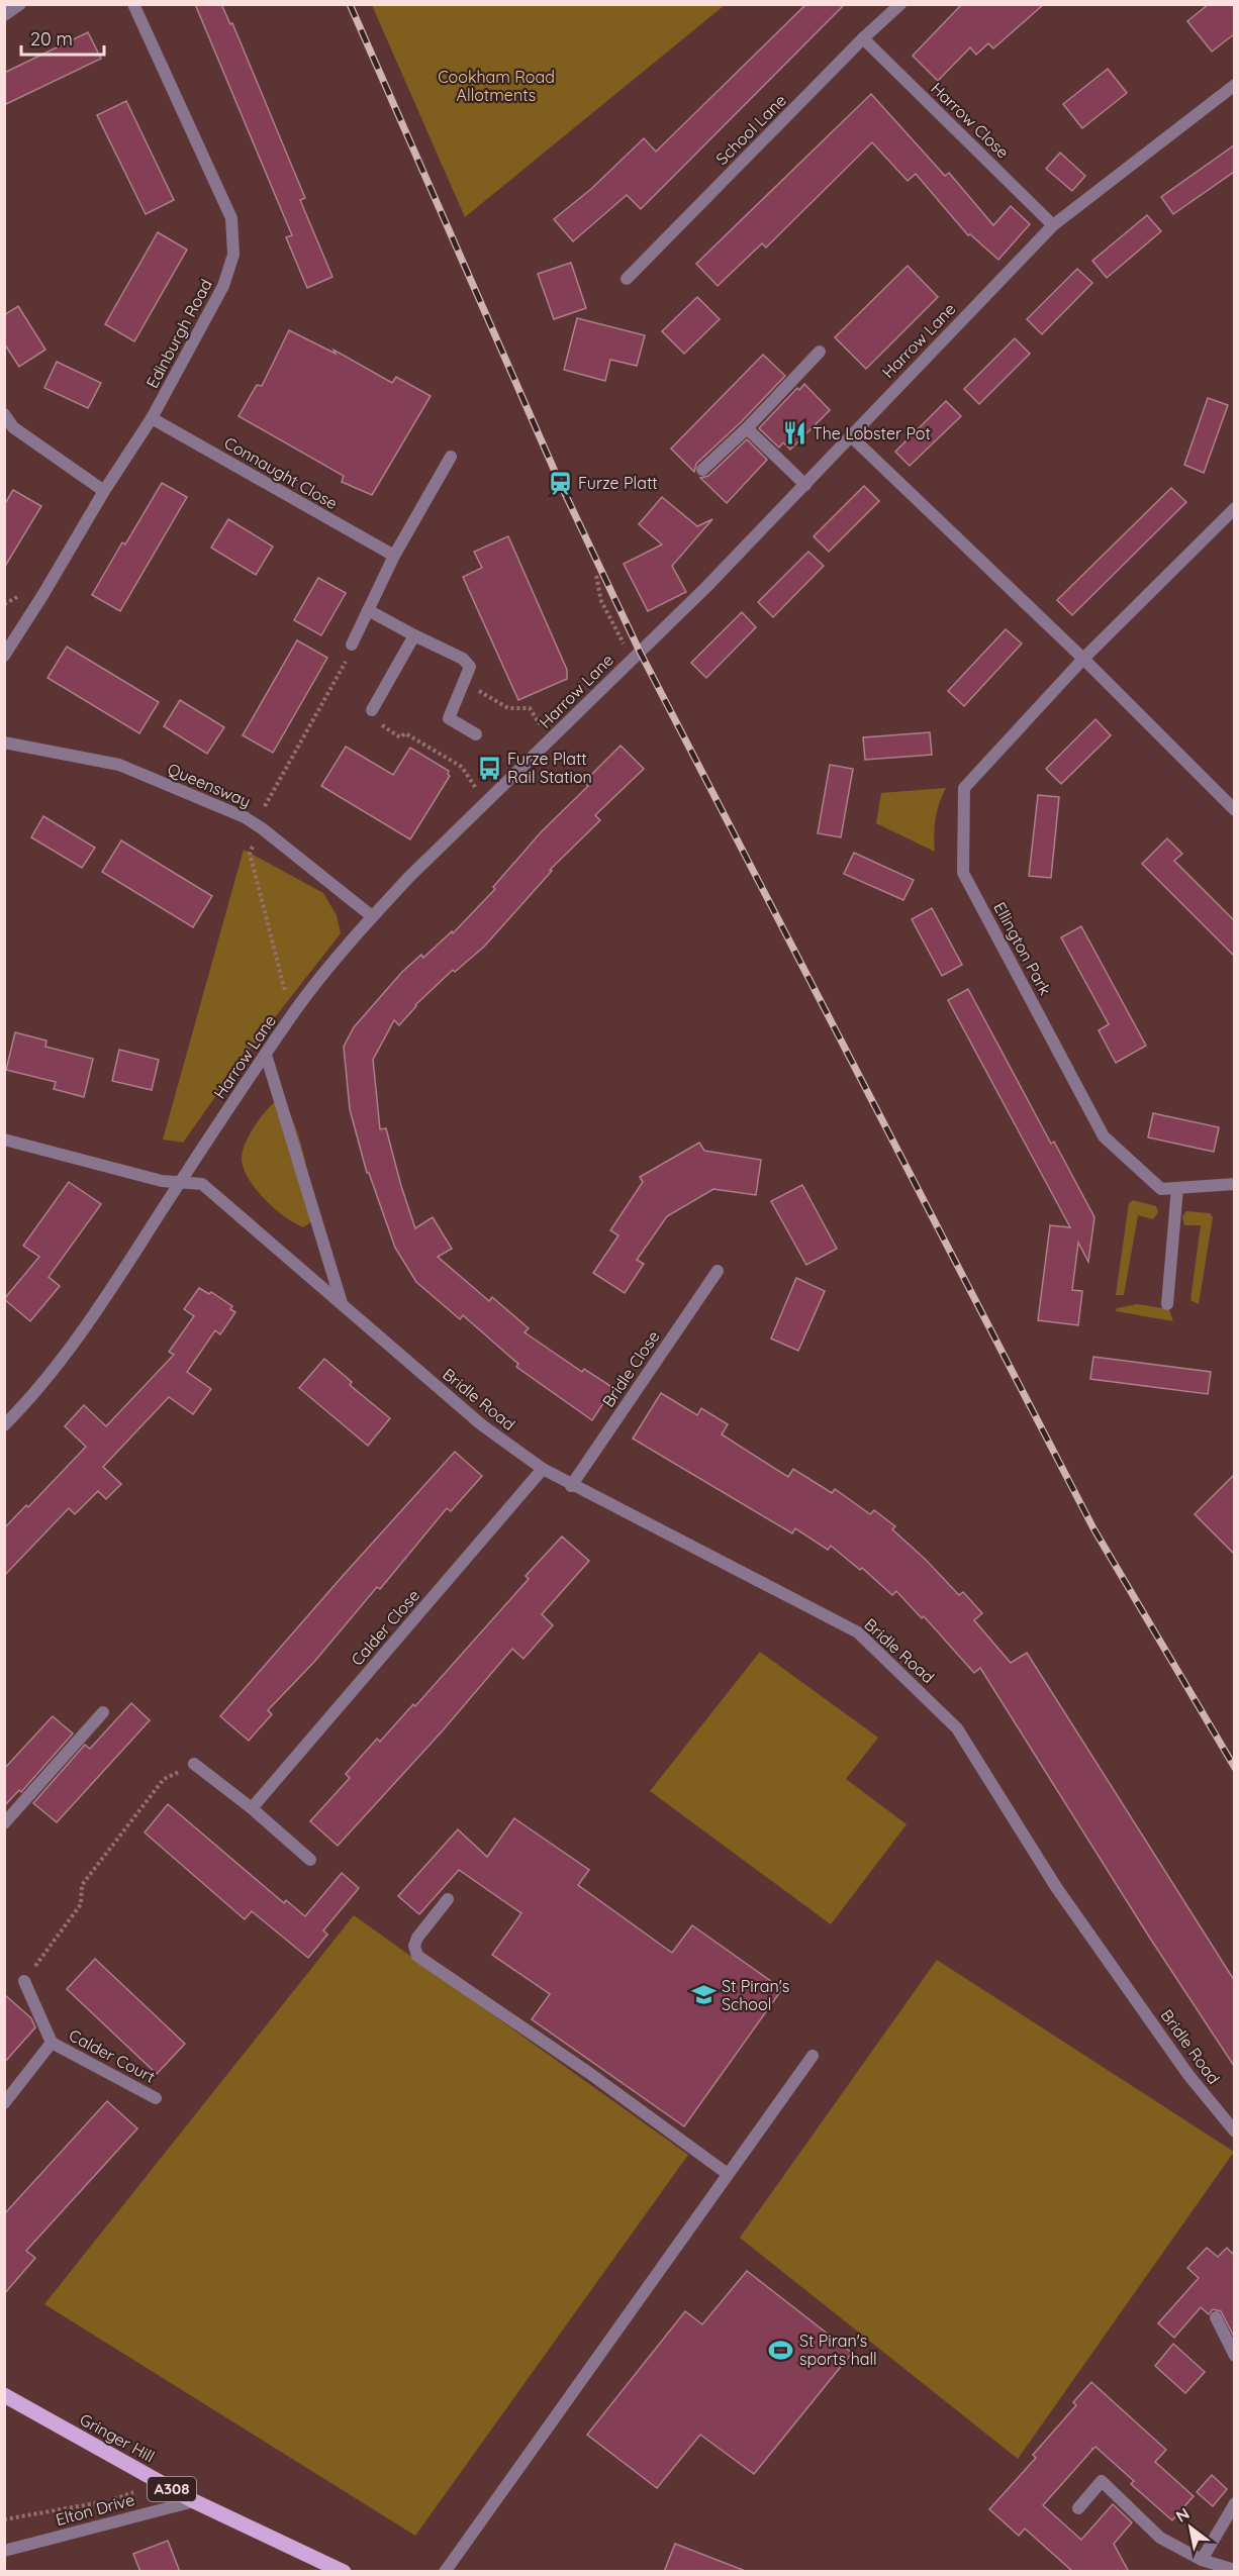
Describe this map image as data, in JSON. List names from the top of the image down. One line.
{"streets":{"main road":["Gringer Hill","A308"],"street":["Harrow Close","School Lane","Edinburgh Road","Harrow Lane","Connaught Close","Queensway","Ellington Park","Bridle Close","Bridle Road","Calder Close","Calder Court","Elton Drive"]},"crossings":[["Harrow Close","School Lane"],["Harrow Close","Harrow Lane"],["Edinburgh Road","Connaught Close"],["Harrow Lane","Queensway"],["Harrow Lane","Bridle Road"],["Bridle Close","Bridle Road"],["Bridle Road","Calder Close"],["Gringer Hill","Elton Drive"]],"parks":["Cookham Road Allotments"],"places":{"restaurant":["The Lobster Pot"],"station":["Furze Platt"],"bus stop":["Furze Platt Rail Station"],"school or university":["St Piran's School"],"sports":["St Piran's sports hall"]},"scale_bar":"20 m","north":"top left"}
